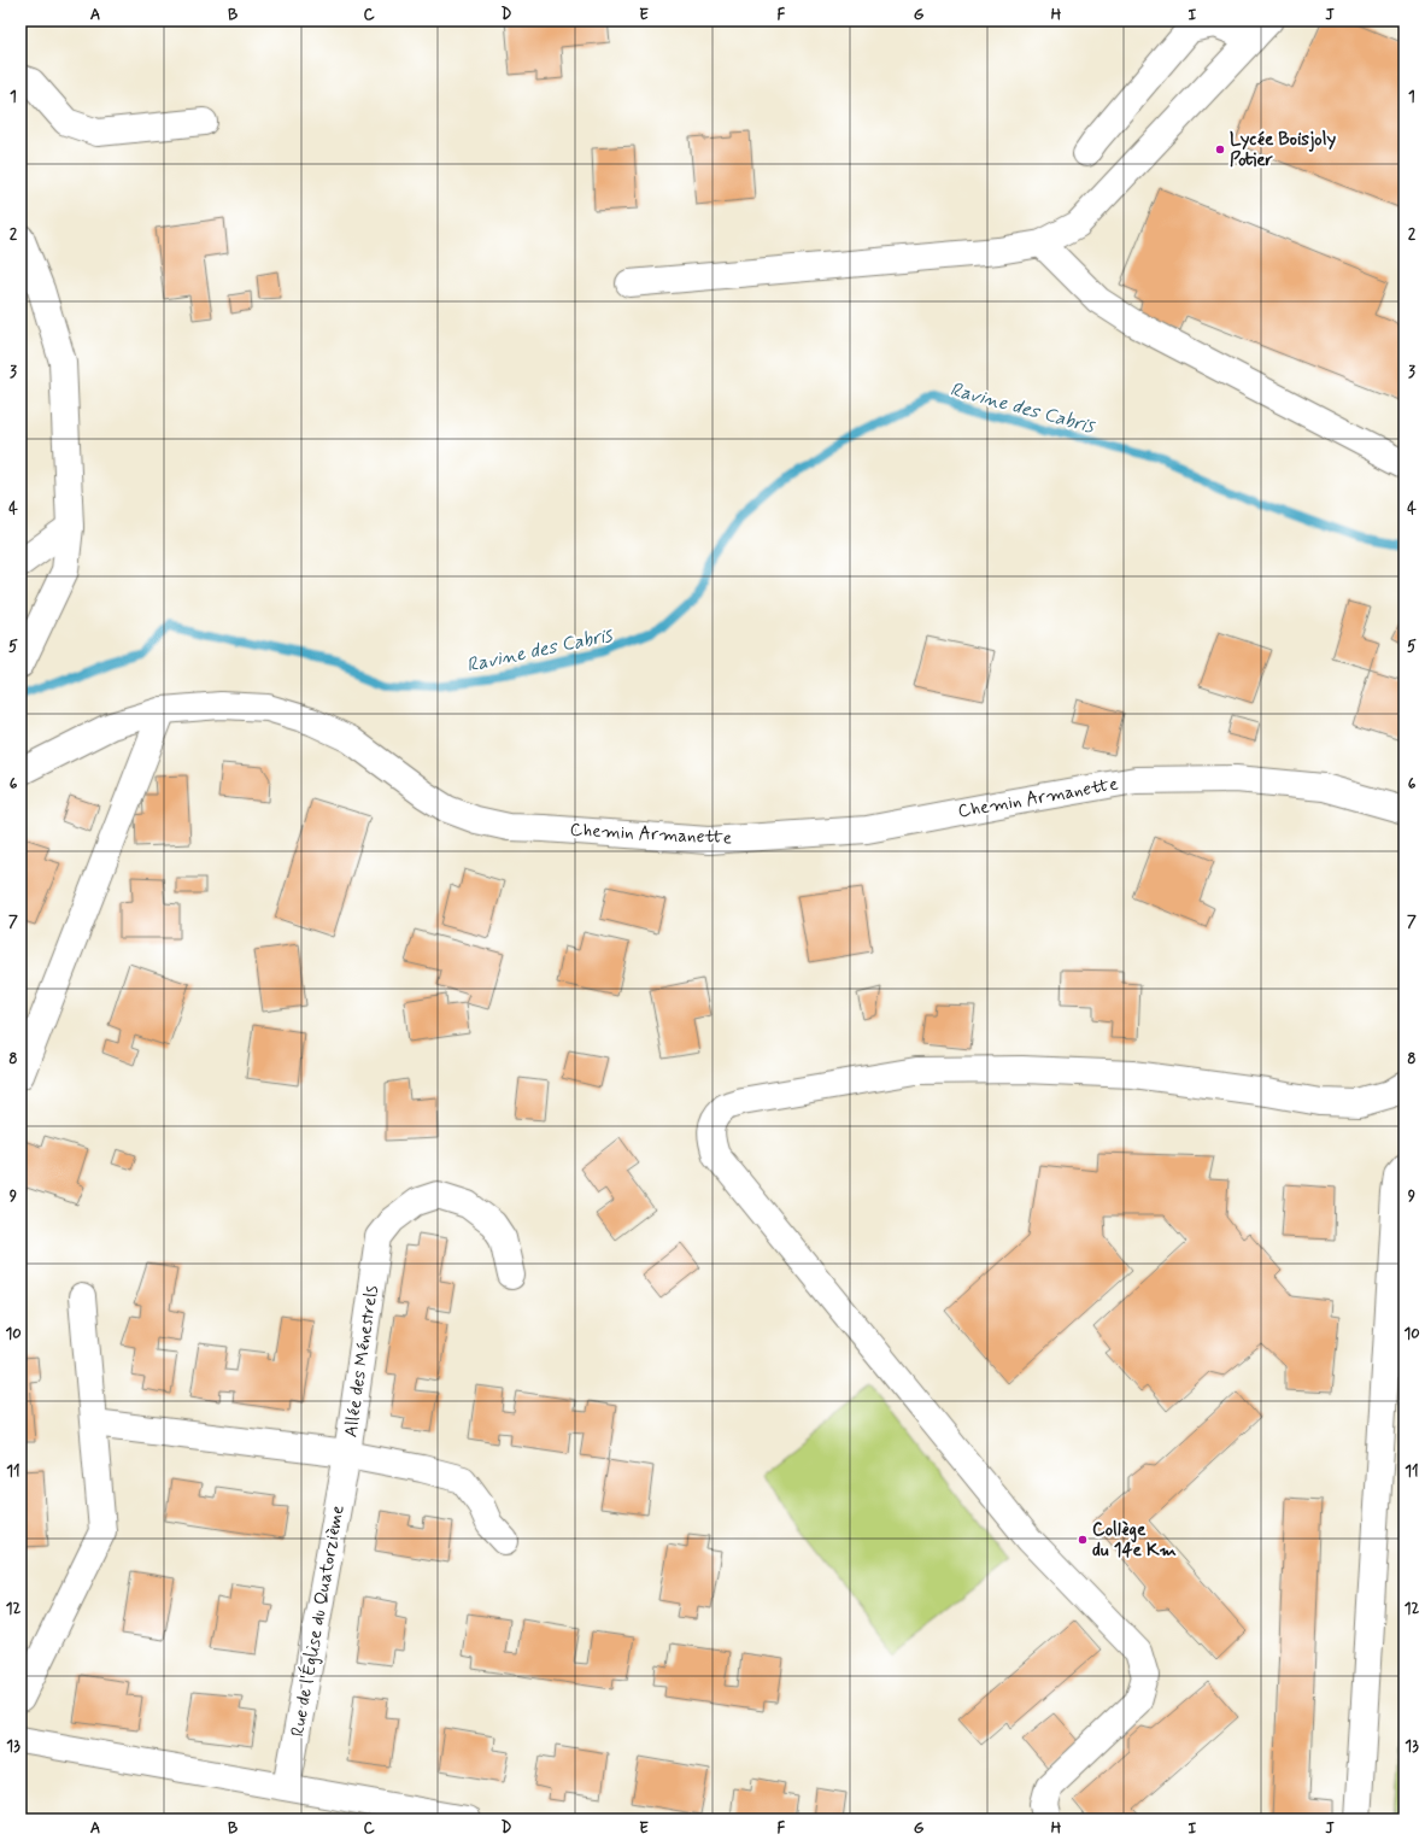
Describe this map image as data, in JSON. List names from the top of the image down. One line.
{"streets":{"street":["Chemin Armanette","Allée des Ménestrels","Rue de l'Église du Quatorzième"]},"crossings":[["Allée des Ménestrels","Rue de l'Église du Quatorzième"]],"water":["Ravine des Cabris"],"places":["Lycée Boisjoly Potier","Collège du 14e Km"],"grid":{"columns":["A","B","C","D","E","F","G","H","I","J"],"rows":["1","2","3","4","5","6","7","8","9","10","11","12","13"]}}
